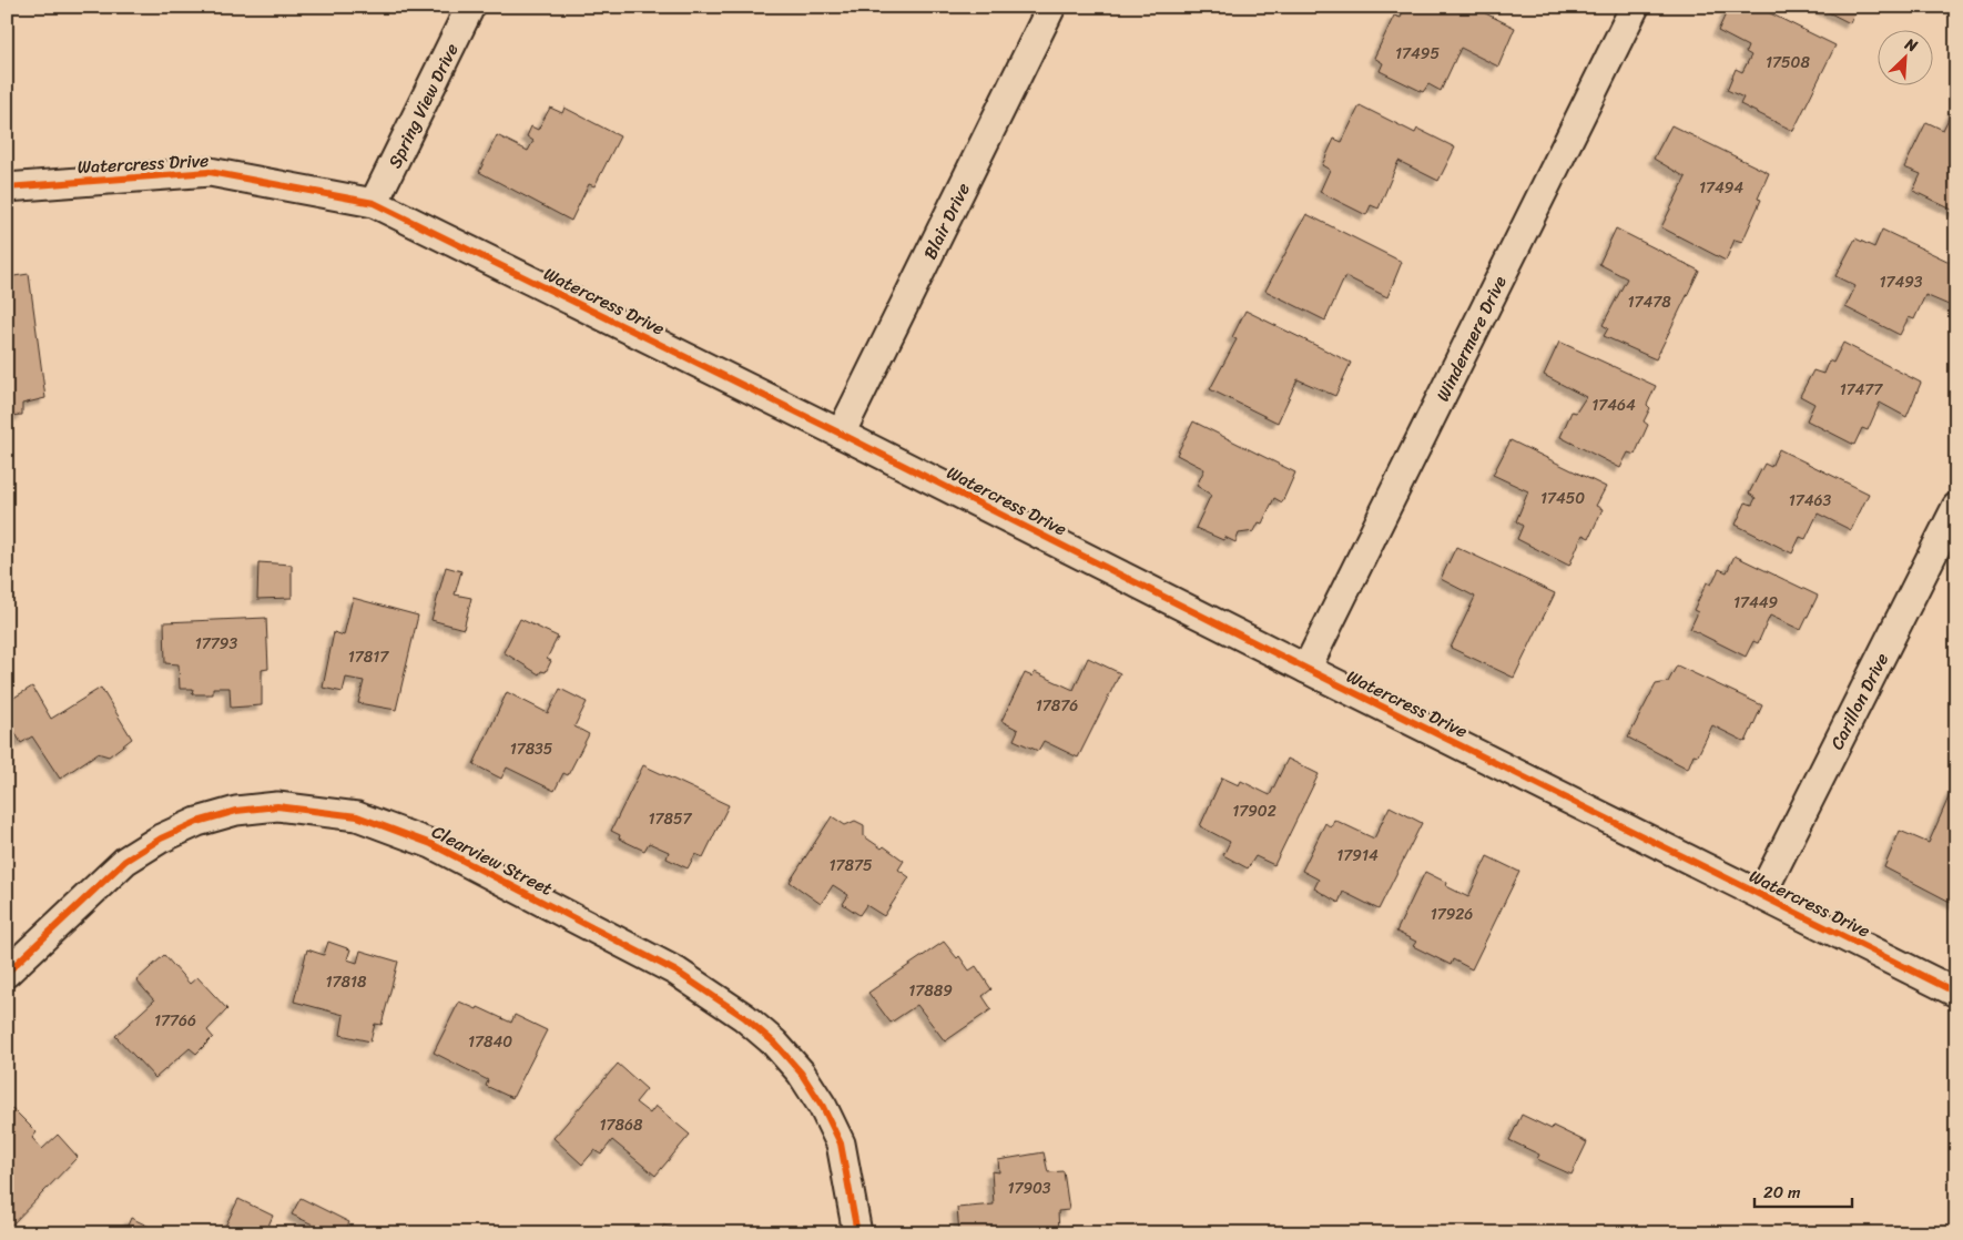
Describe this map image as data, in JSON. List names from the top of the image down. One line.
{"streets":{"street":["Spring View Drive","Watercress Drive","Blair Drive","Windermere Drive","Carillon Drive","Clearview Street"]},"crossings":[["Spring View Drive","Watercress Drive"],["Watercress Drive","Blair Drive"],["Watercress Drive","Windermere Drive"],["Watercress Drive","Carillon Drive"]],"house_numbers":["17495","17508","17494","17493","17478","17477","17464","17450","17463","17449","17793","17817","17876","17835","17902","17857","17914","17875","17926","17818","17889","17766","17840","17868","17903"],"scale_bar":"20 m","north":"top right"}
